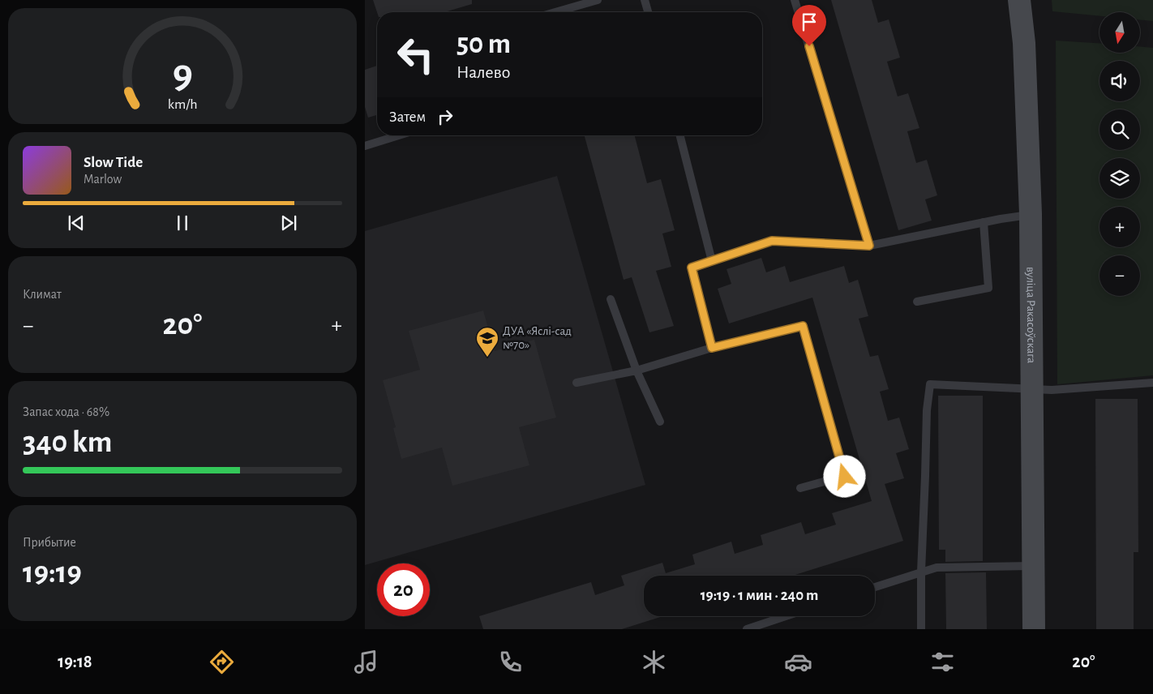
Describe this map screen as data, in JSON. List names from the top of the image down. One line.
{"streets":{"main road":["вуліца Ракасоўскага"]},"places":{"school or university":["ДУА «Яслі-сад №70»"]},"north":"bottom","page":{"map_buttons":["+","−"],"turn":["50 m","Налево"],"then":"Затем","song":["Slow Tide","Marlow"],"tile":["Климат",["Запас хода · 68%","340 km"],["Прибытие","19:19"]],"heat":["−","20°","+"],"limit":"20","trip":"19:19 · 1 мин · 240 m","tabs":["19:18","20°"],"gauge":["9","km/h"]}}
